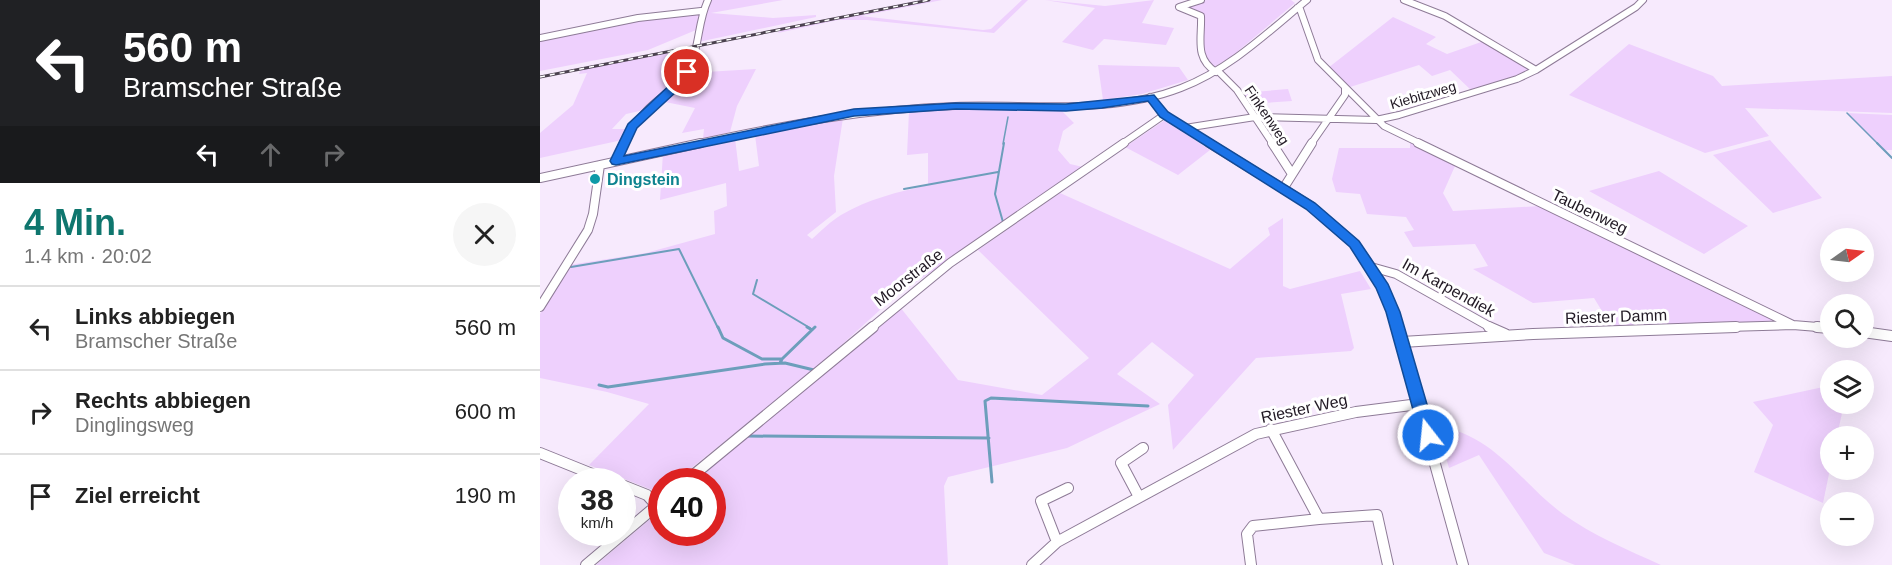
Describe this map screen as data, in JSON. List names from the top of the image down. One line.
{"streets":{"street":["Kiebitzweg","Finkenweg","Taubenweg","Moorstraße","Im Karpendiek","Riester Damm","Riester Weg"]},"crossings":[["Kiebitzweg","Finkenweg"],["Kiebitzweg","Taubenweg"],["Taubenweg","Riester Damm"],["Im Karpendiek","Riester Damm"]],"places":["Dingstein"],"north":"right","page":{"turn":["560 m","Bramscher Straße"],"heading":["4 Min.","1.4 km · 20:02"],"map_buttons":["+","−"],"list":[{"name":"Links abbiegen","note":"Bramscher Straße","value":"560 m"},{"name":"Rechts abbiegen","note":"Dinglingsweg","value":"600 m"},{"name":"Ziel erreicht","value":"190 m"}],"speed":"38 km/h","limit":"40"}}
